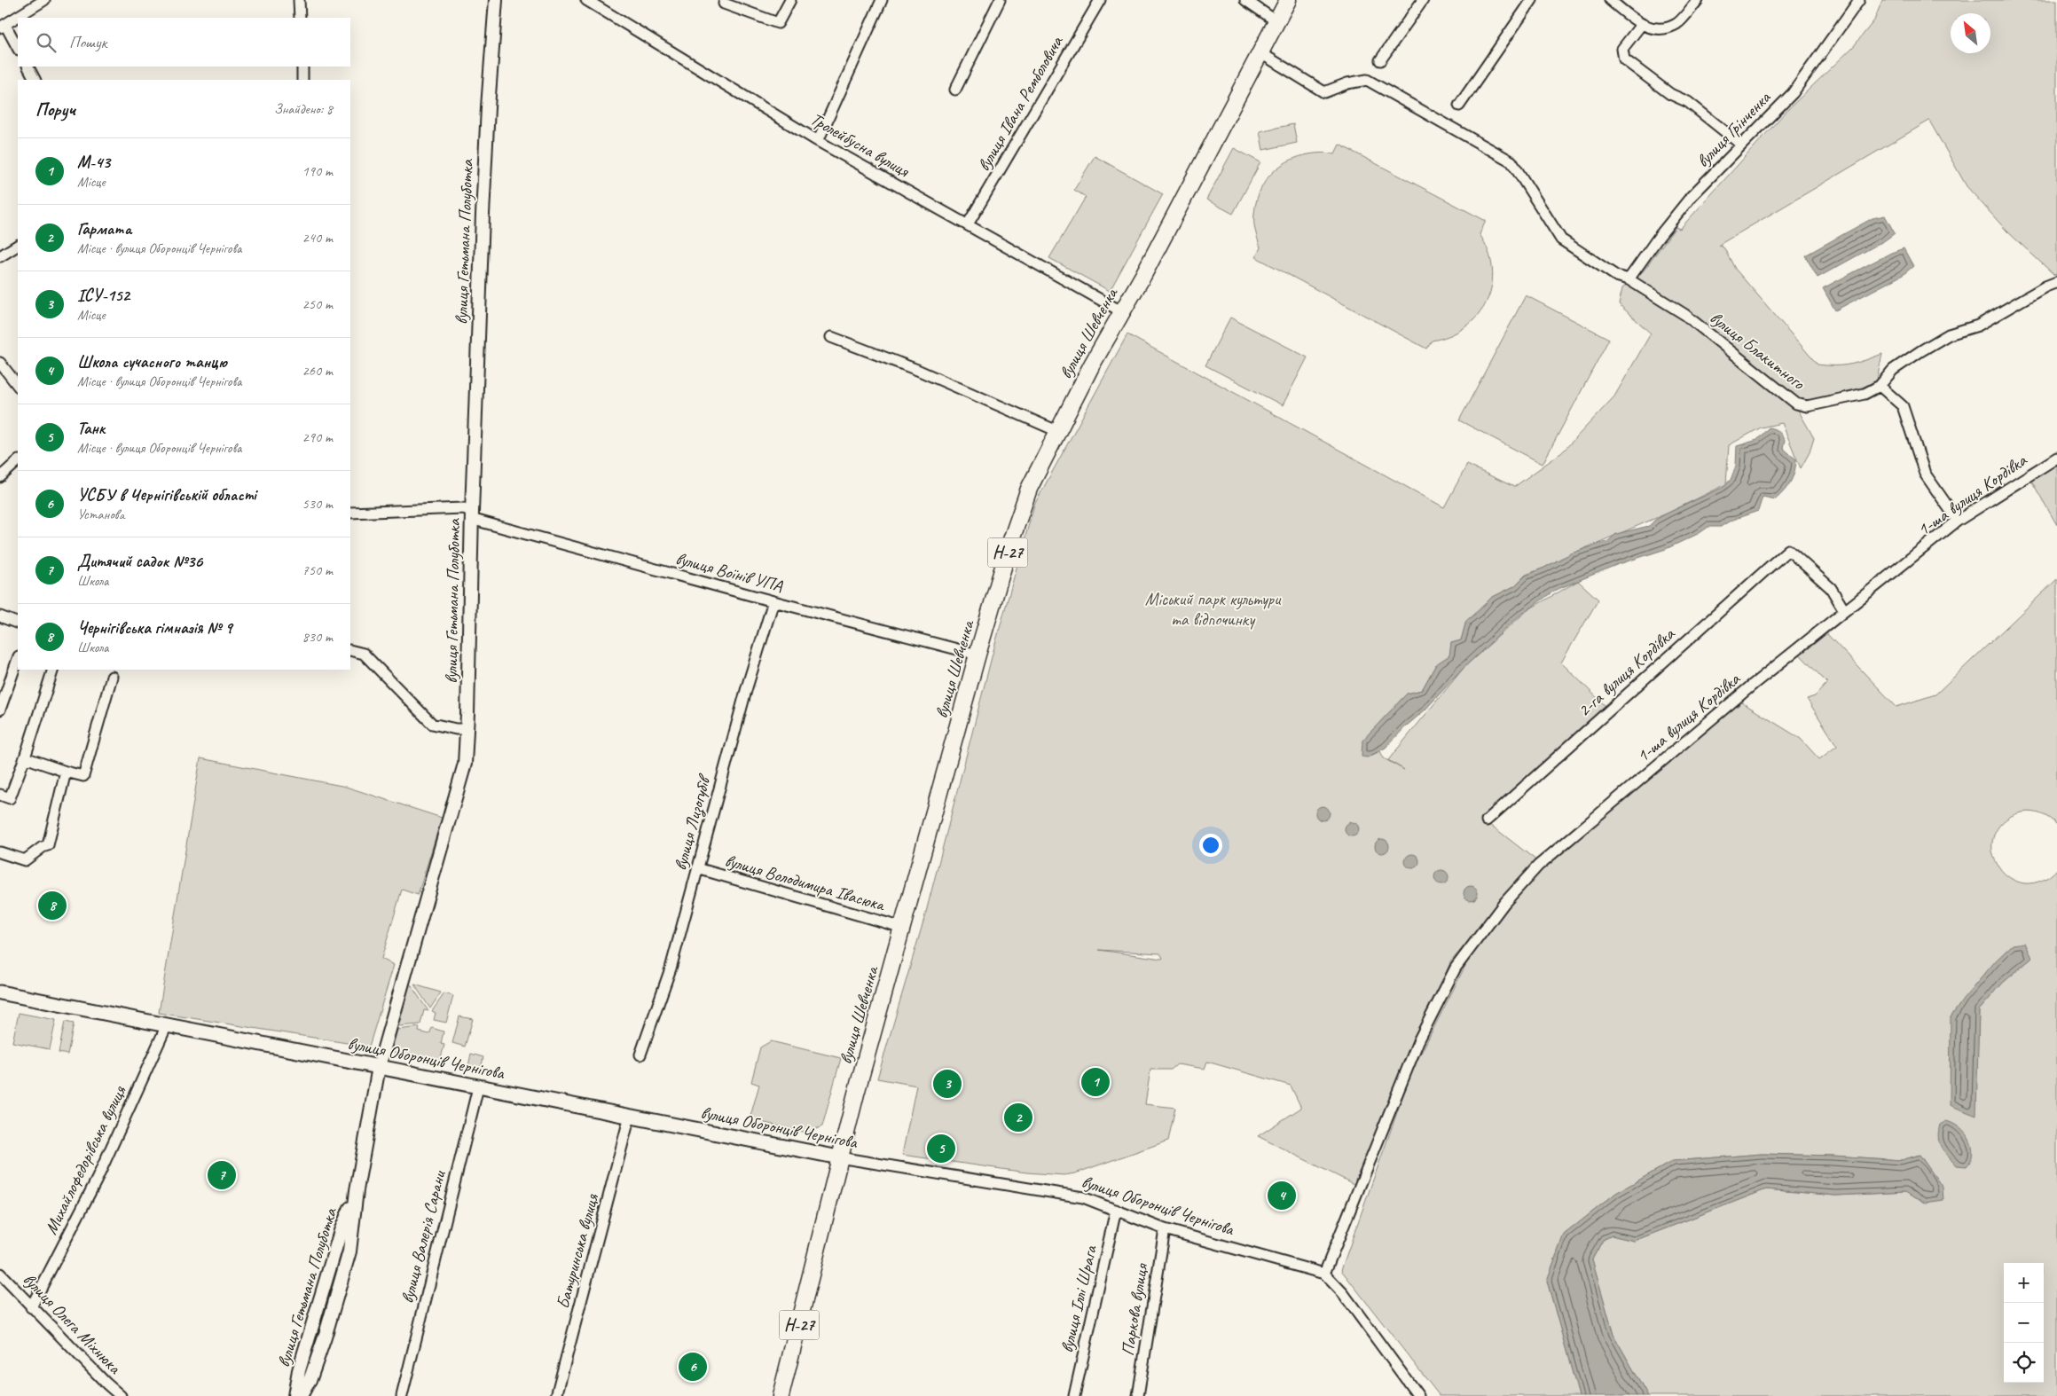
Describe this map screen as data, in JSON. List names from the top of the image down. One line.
{"streets":{"main road":["вулиця Шевченка","Н-27","вулиця Оборонців Чернігова"],"street":["вулиця Івана Ремболовича","вулиця Грінченка","Тролейбусна вулиця","вулиця Гетьмана Полуботка","вулиця Блакитного","1-ша вулиця Кордівка","вулиця Воїнів УПА","2-га вулиця Кордівка","вулиця Лизогубів","вулиця Володимира Івасюка","Михайлофедорівська вулиця","вулиця Валерія Сарани","Батуринська вулиця","вулиця Іллі Шрага","Паркова вулиця","вулиця Олега Міхнюка"]},"crossings":[["вулиця Івана Ремболовича","Тролейбусна вулиця"],["вулиця Грінченка","вулиця Блакитного"],["Тролейбусна вулиця","вулиця Шевченка"],["вулиця Гетьмана Полуботка","вулиця Воїнів УПА"],["вулиця Гетьмана Полуботка","вулиця Оборонців Чернігова"],["вулиця Шевченка","вулиця Блакитного"],["вулиця Шевченка","вулиця Воїнів УПА"],["вулиця Шевченка","вулиця Володимира Івасюка"],["вулиця Шевченка","вулиця Оборонців Чернігова"],["1-ша вулиця Кордівка","2-га вулиця Кордівка"],["1-ша вулиця Кордівка","вулиця Оборонців Чернігова"],["вулиця Воїнів УПА","вулиця Лизогубів"],["вулиця Лизогубів","вулиця Володимира Івасюка"],["вулиця Оборонців Чернігова","Михайлофедорівська вулиця"],["вулиця Оборонців Чернігова","вулиця Валерія Сарани"],["вулиця Оборонців Чернігова","Батуринська вулиця"],["вулиця Оборонців Чернігова","вулиця Іллі Шрага"],["вулиця Оборонців Чернігова","Паркова вулиця"],["Михайлофедорівська вулиця","вулиця Олега Міхнюка"]],"parks":["Міський парк культури та відпочинку"],"north":"top left","page":{"search":"Пошук","heading":["Поруч","Знайдено: 8"],"list":[{"mark":"1","name":"М-43","note":"Місце","value":"190 m"},{"mark":"2","name":"Гармата","note":"Місце · вулиця Оборонців Чернігова","value":"240 m"},{"mark":"3","name":"ІСУ-152","note":"Місце","value":"250 m"},{"mark":"4","name":"Школа сучасного танцю","note":"Місце · вулиця Оборонців Чернігова","value":"260 m"},{"mark":"5","name":"Танк","note":"Місце · вулиця Оборонців Чернігова","value":"290 m"},{"mark":"6","name":"УСБУ в Чернігівській області","note":"Установа","value":"530 m"},{"mark":"7","name":"Дитячий садок №36","note":"Школа","value":"750 m"},{"mark":"8","name":"Чернігівська гімназія № 9","note":"Школа","value":"830 m"}],"pins":["8","1","3","2","5","7","4","6"],"map_buttons":["+","−"]}}
